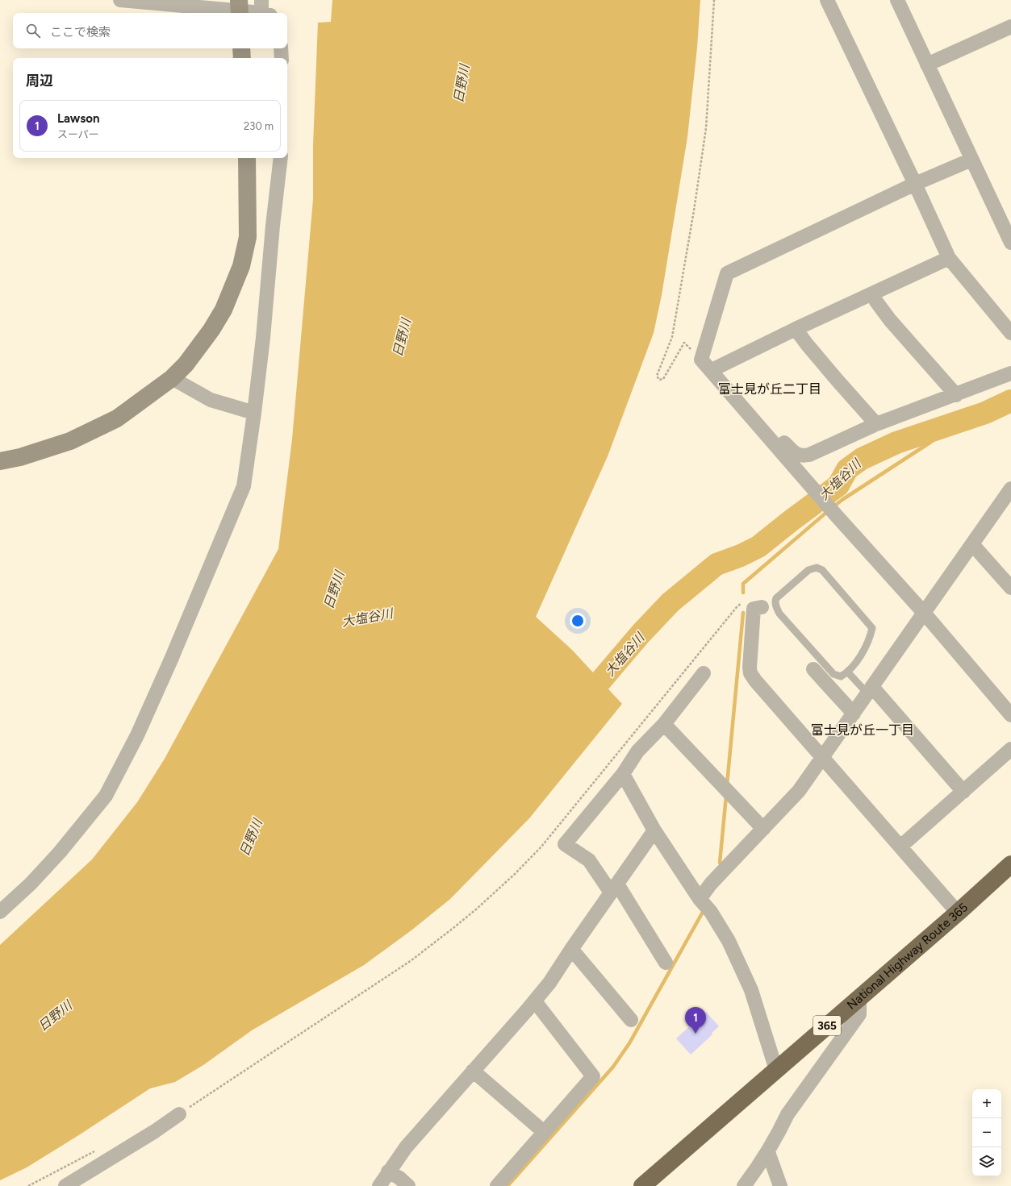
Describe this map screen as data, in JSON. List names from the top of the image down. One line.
{"streets":{"highway":["National Highway Route 365","365"]},"districts":["富士見が丘二丁目","富士見が丘一丁目"],"water":["日野川","大塩谷川"],"page":{"search":"ここで検索","heading":"周辺","list":[{"mark":"1","name":"Lawson","note":"スーパー","value":"230 m"}],"pins":"1","map_buttons":["+","−"]}}
